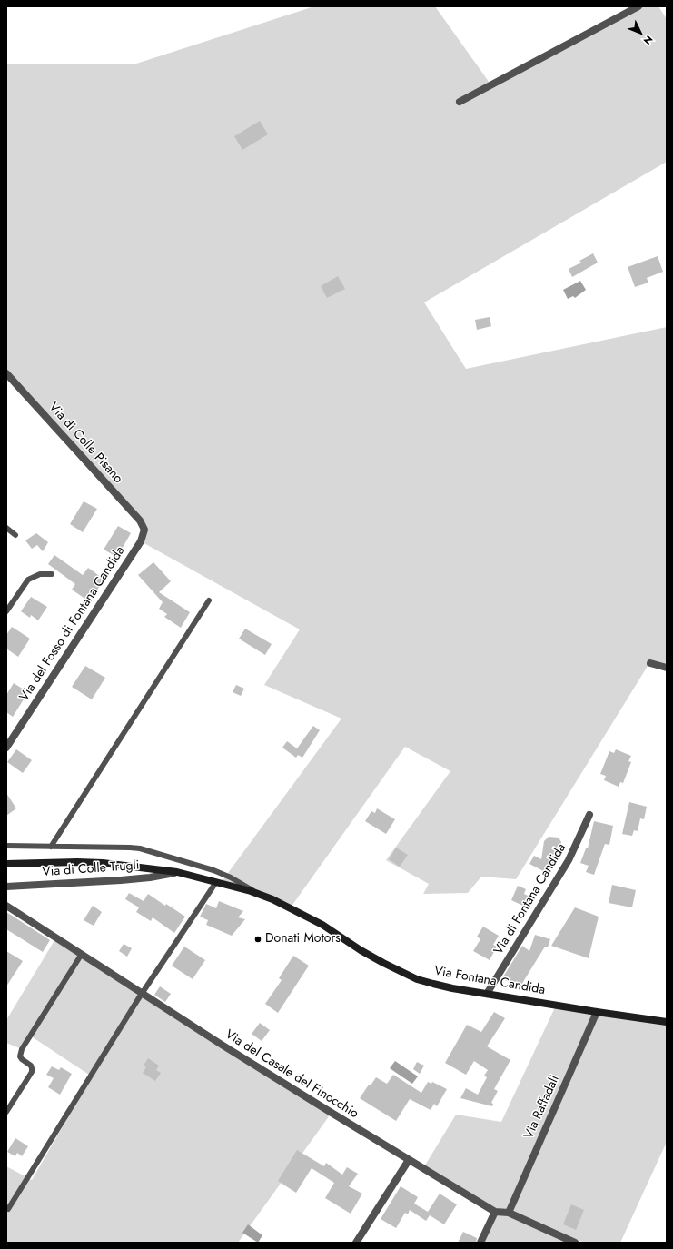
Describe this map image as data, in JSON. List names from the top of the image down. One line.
{"streets":{"main road":["Via Fontana Candida"],"street":["Via di Colle Pisano","Via del Fosso di Fontana Candida","Via di Colle Trugli","Via di Fontana Candida","Via del Casale del Finocchio","Via Raffadali"]},"crossings":[["Via di Colle Pisano","Via del Fosso di Fontana Candida"],["Via di Colle Trugli","Via Fontana Candida"],["Via di Fontana Candida","Via Fontana Candida"],["Via Fontana Candida","Via Raffadali"],["Via del Casale del Finocchio","Via Raffadali"]],"places":["Donati Motors"],"north":"bottom right"}
